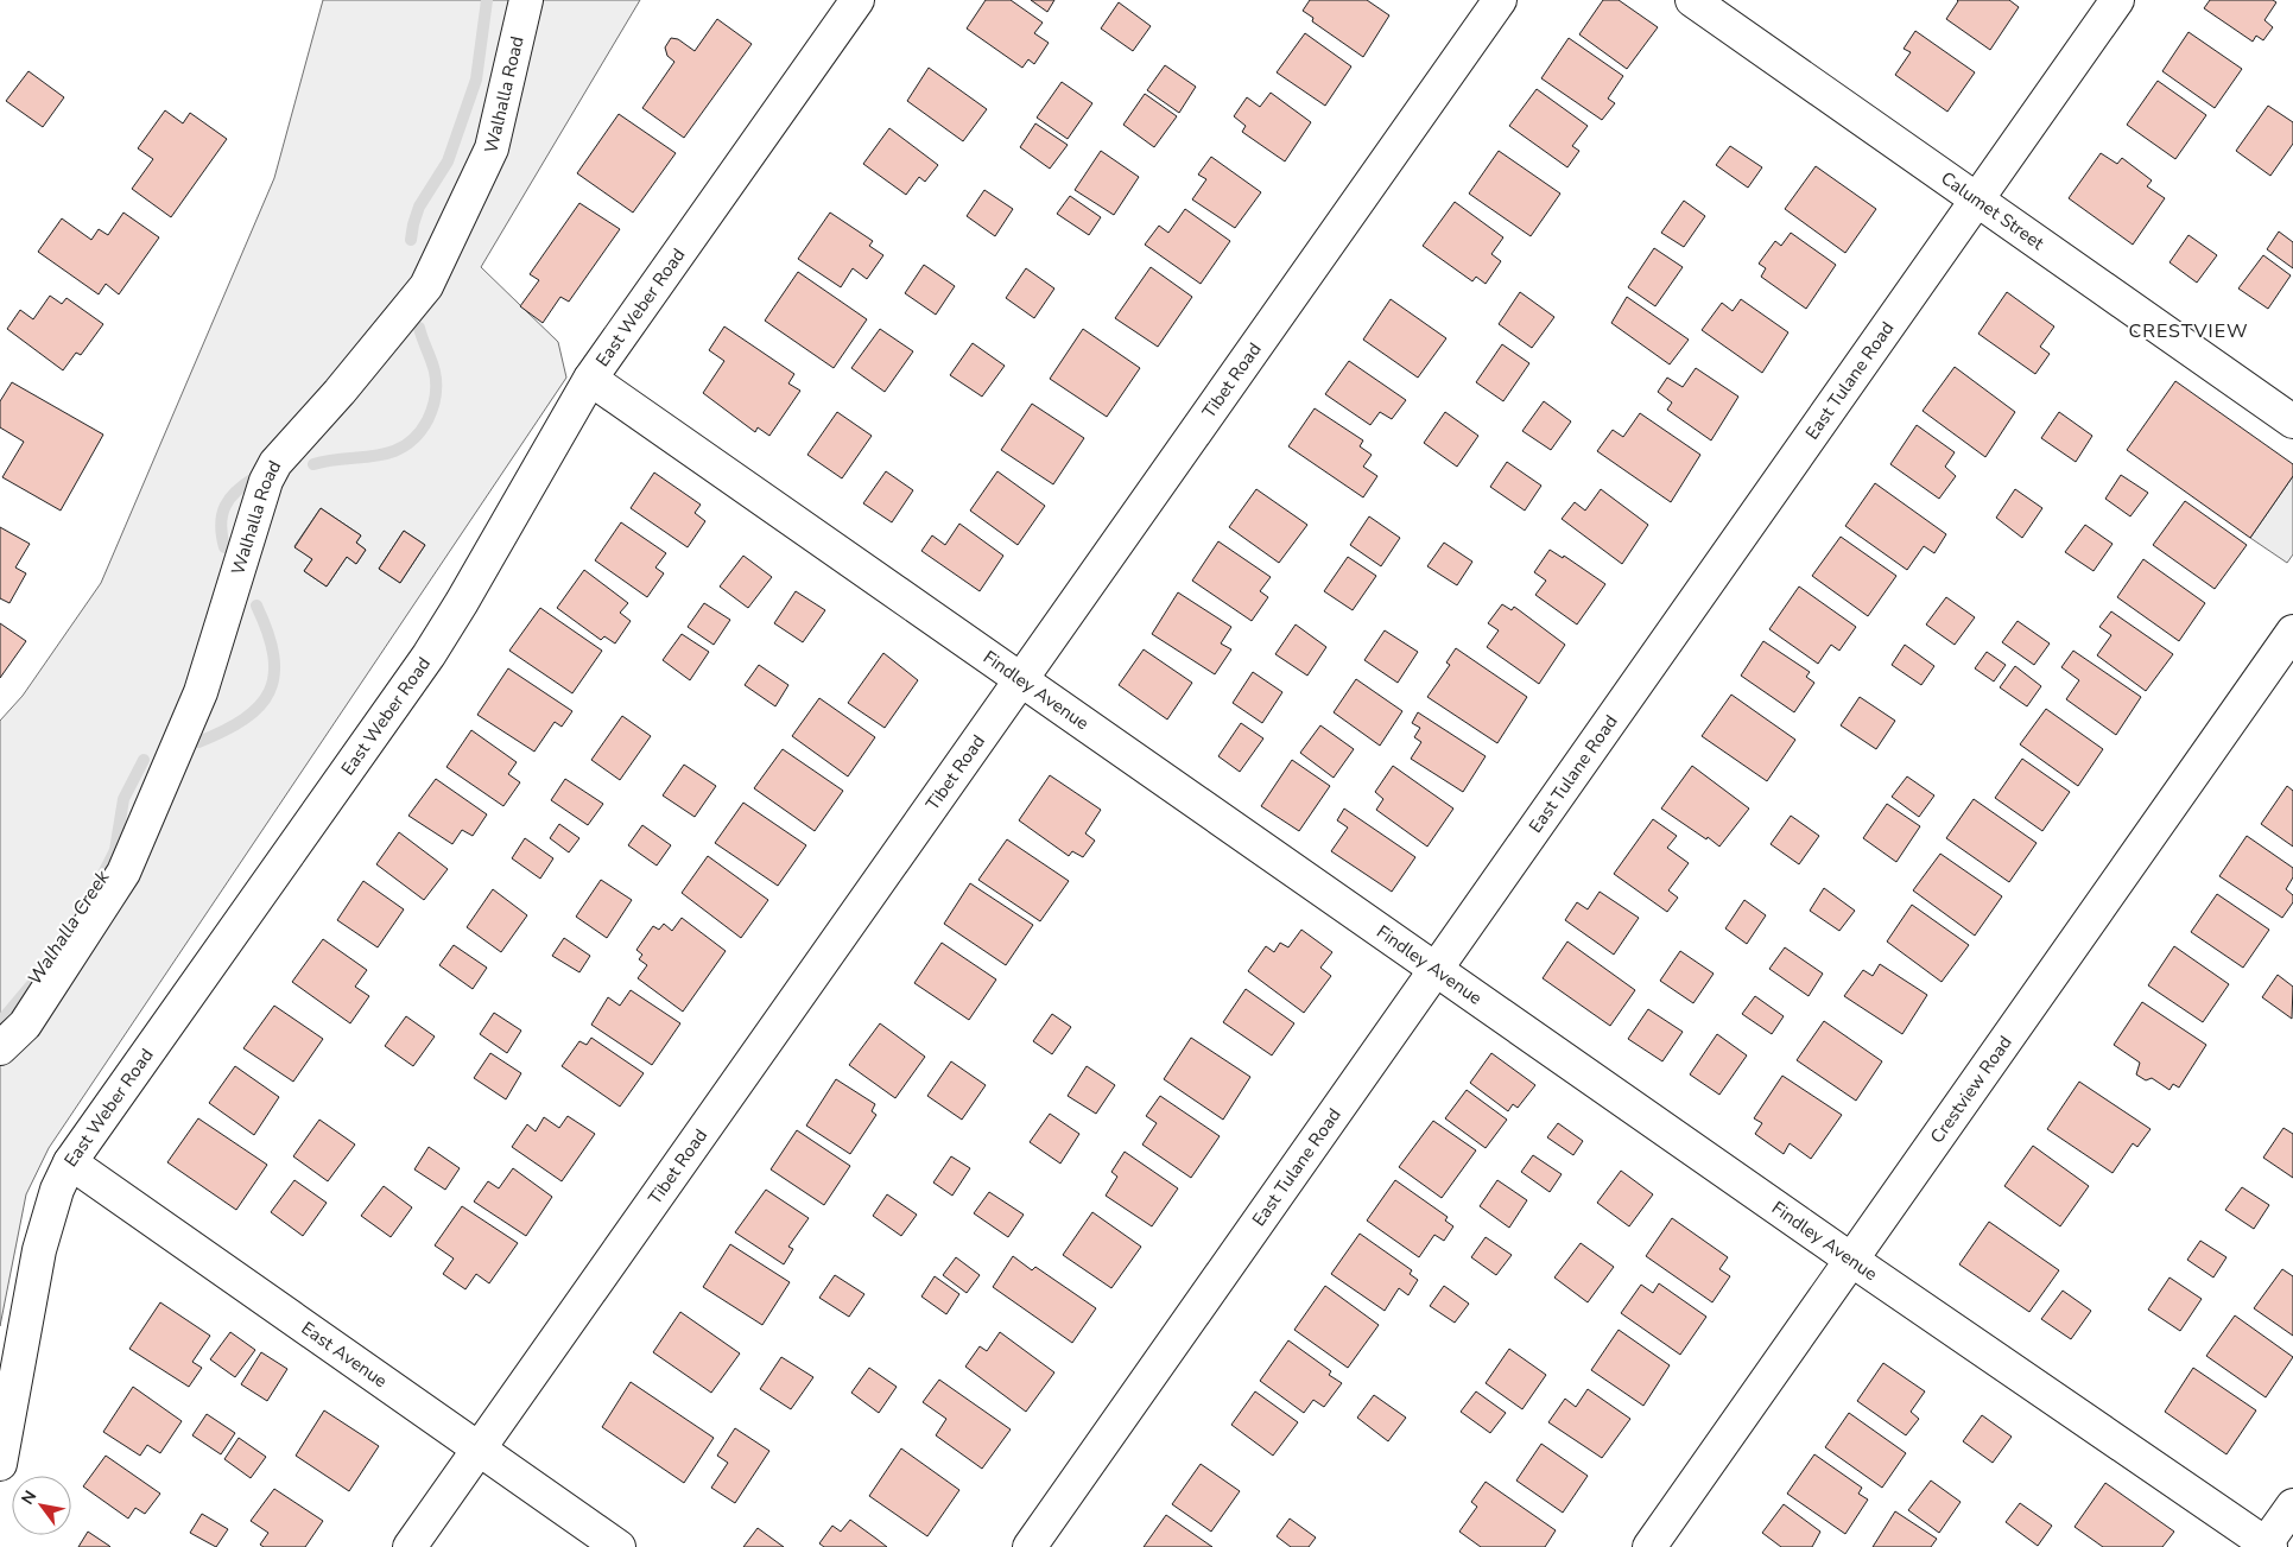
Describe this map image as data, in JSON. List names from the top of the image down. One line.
{"streets":{"street":["Walhalla Road","Calumet Street","East Weber Road","Tibet Road","East Tulane Road","Findley Avenue","Crestview Road","East Avenue"]},"crossings":[["Calumet Street","East Tulane Road"],["East Weber Road","Findley Avenue"],["East Weber Road","East Avenue"],["Tibet Road","Findley Avenue"],["Tibet Road","East Avenue"],["East Tulane Road","Findley Avenue"],["Findley Avenue","Crestview Road"]],"districts":["CRESTVIEW"],"water":["Walhalla Creek"],"north":"top left"}
